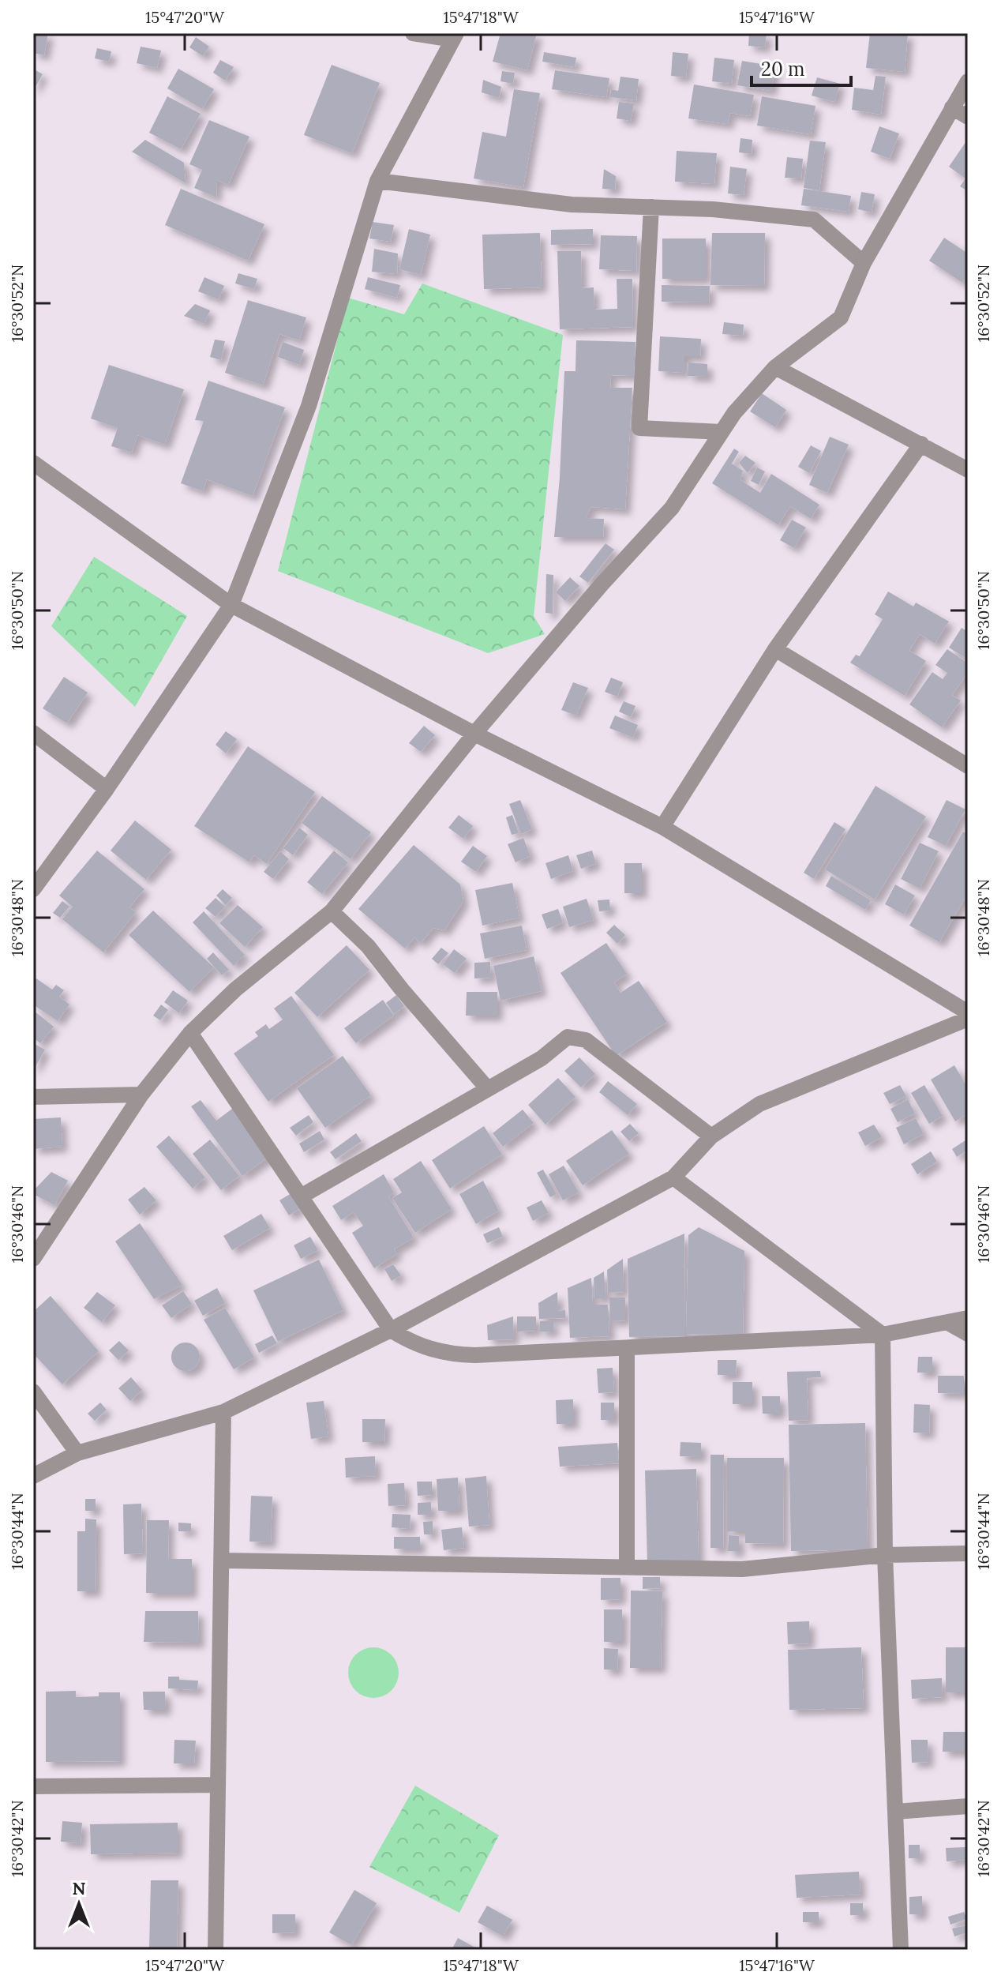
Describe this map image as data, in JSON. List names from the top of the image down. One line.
{"scale_bar":"20 m","north":"top","coordinates":["15°47'20\"W","15°47'18\"W","15°47'16\"W","16°30'52\"N","16°30'50\"N","16°30'48\"N","16°30'46\"N","16°30'44\"N","16°30'42\"N"]}
